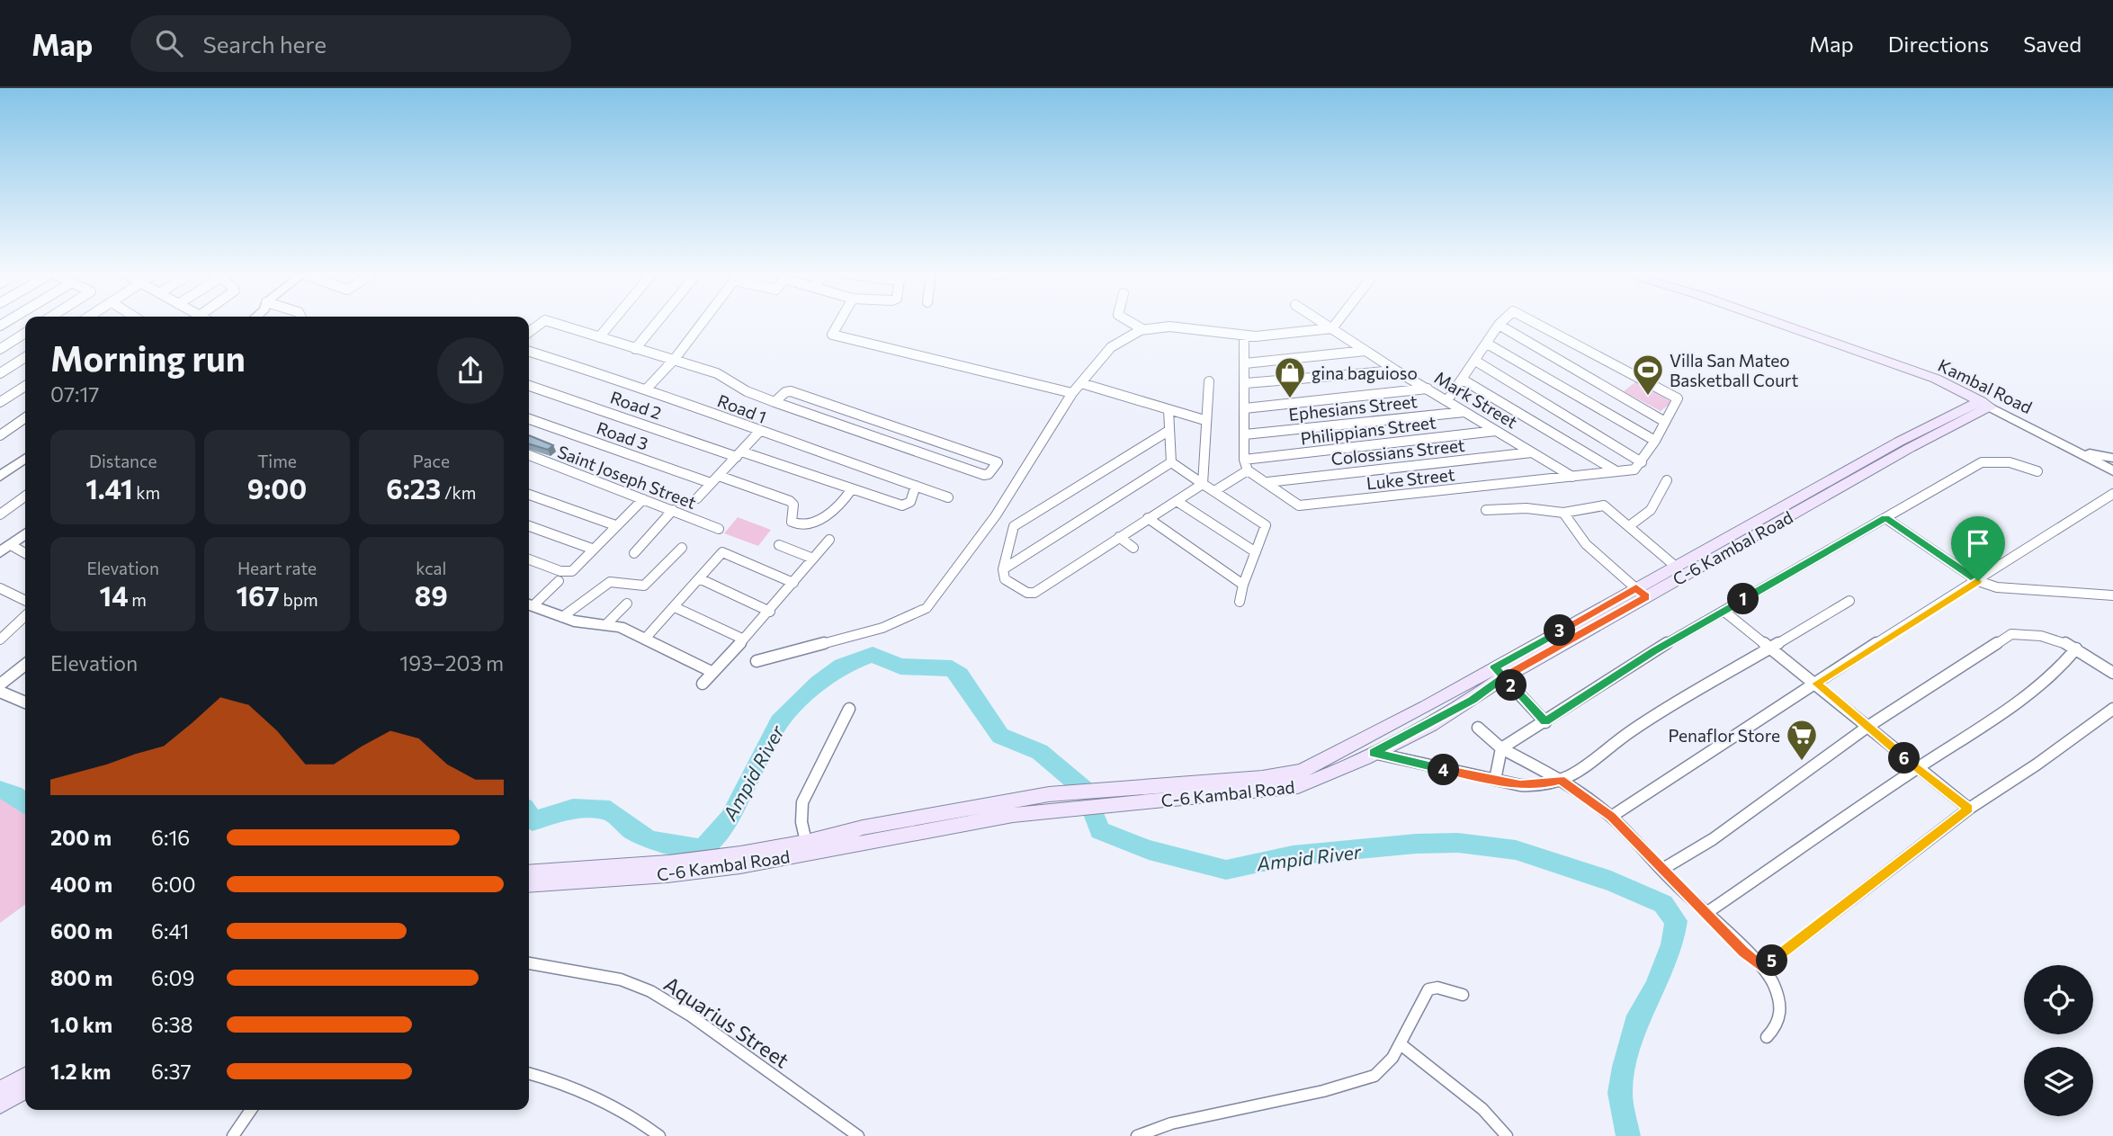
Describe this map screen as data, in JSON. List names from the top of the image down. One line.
{"streets":{"main road":["Kambal Road","C-6 Kambal Road"],"street":["Mark Street","Road 2","Ephesians Street","Road 1","Philippians Street","Road 3","Colossians Street","Saint Joseph Street","Luke Street","Aquarius Street"]},"crossings":[["Kambal Road","C-6 Kambal Road"],["Mark Street","Ephesians Street"],["Mark Street","Philippians Street"],["Mark Street","Colossians Street"],["Mark Street","Luke Street"],["Road 2","Road 1"],["Road 2","Road 3"],["Colossians Street","Luke Street"]],"water":["Ampid River"],"places":{"sports":["Villa San Mateo Basketball Court"],"shop":["gina baguioso"],"supermarket":["Penaflor Store"]},"page":{"header":"Map","search":"Search here","nav":["Map","Directions","Saved"],"heading":["Morning run","07:17"],"stats":[["Distance","1.41 km"],["Time","9:00"],["Pace","6:23 /km"],["Elevation","14 m"],["Heart rate","167 bpm"],["kcal","89"]],"pins":["1","3","2","6","4","5"],"chart":["Elevation","193–203 m"],"list":[{"name":"200 m","note":"6:16"},{"name":"400 m","note":"6:00"},{"name":"600 m","note":"6:41"},{"name":"800 m","note":"6:09"},{"name":"1.0 km","note":"6:38"},{"name":"1.2 km","note":"6:37"}]}}
